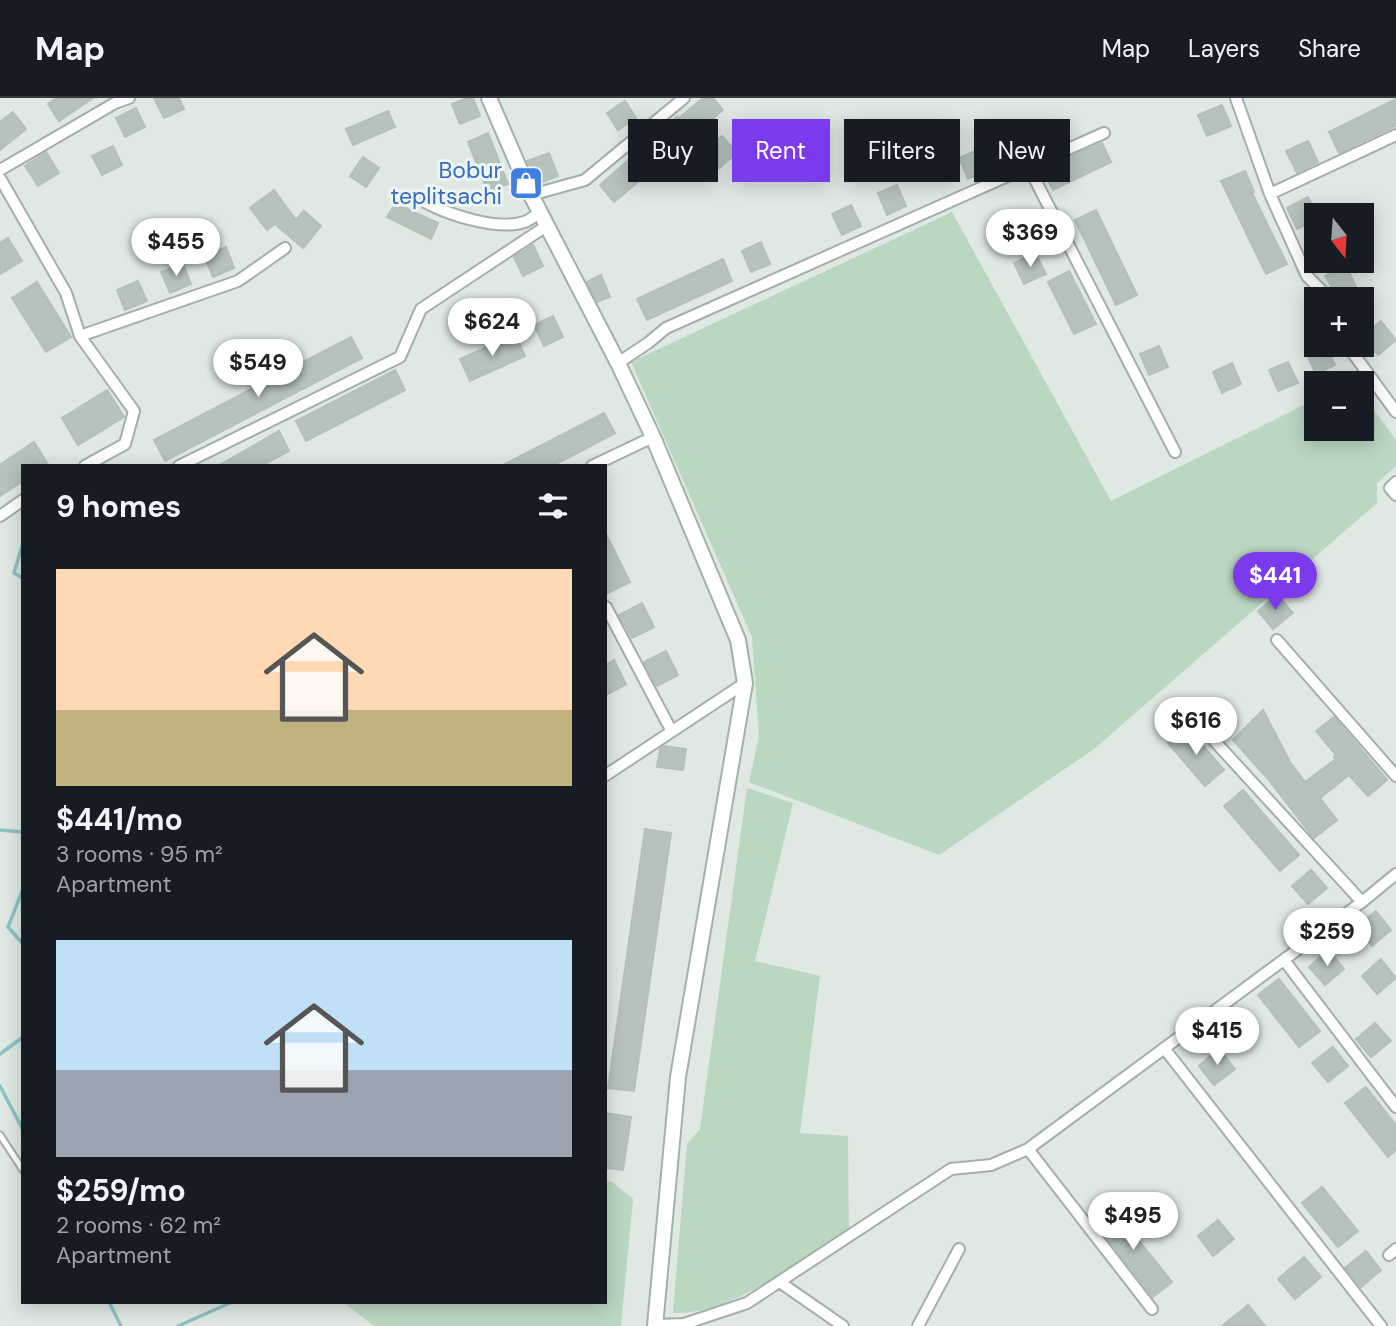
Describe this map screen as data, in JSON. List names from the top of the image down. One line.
{"places":{"shop":["Bobur teplitsachi"]},"north":"bottom","page":{"header":"Map","nav":["Map","Layers","Share"],"chip":["Buy","Rent","Filters","New"],"map_buttons":["+","−"],"price":["$369","$455","$624","$549","$441","$616","$259","$415","$495"],"heading":"9 homes","list":[{"name":"$441/mo","note":"3 rooms · 95 m² · Apartment"},{"name":"$259/mo","note":"2 rooms · 62 m² · Apartment"}]}}
